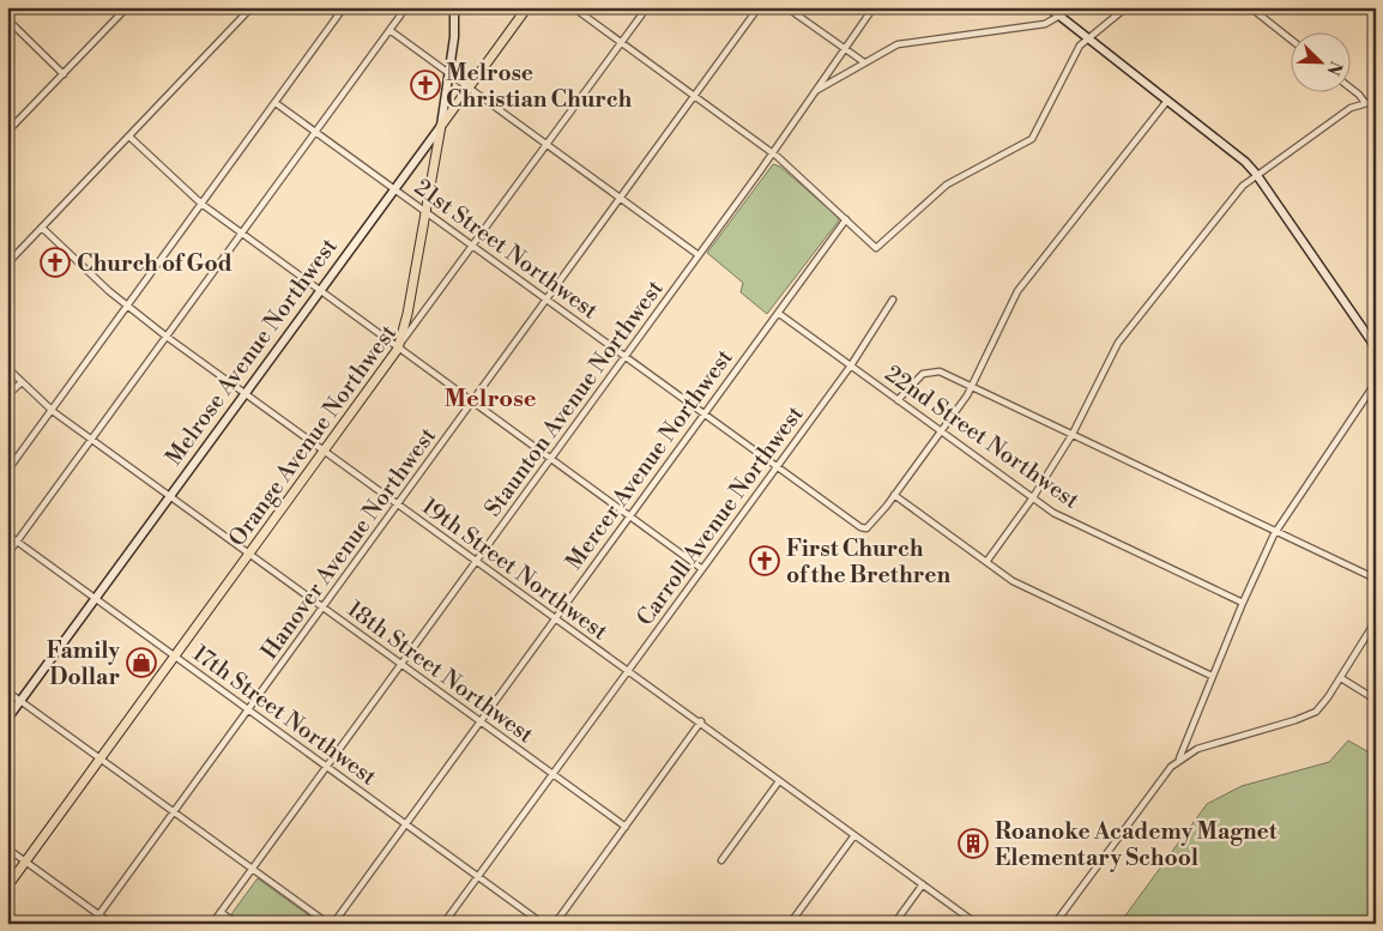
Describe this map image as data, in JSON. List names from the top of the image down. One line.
{"streets":{"main road":["Melrose Avenue Northwest","Orange Avenue Northwest"],"street":["21st Street Northwest","Staunton Avenue Northwest","22nd Street Northwest","Mercer Avenue Northwest","Carroll Avenue Northwest","Hanover Avenue Northwest","19th Street Northwest","18th Street Northwest","17th Street Northwest"]},"crossings":[["21st Street Northwest","Melrose Avenue Northwest"],["21st Street Northwest","Staunton Avenue Northwest"],["21st Street Northwest","Orange Avenue Northwest"],["21st Street Northwest","Mercer Avenue Northwest"],["21st Street Northwest","Carroll Avenue Northwest"],["21st Street Northwest","Hanover Avenue Northwest"],["Melrose Avenue Northwest","19th Street Northwest"],["Melrose Avenue Northwest","18th Street Northwest"],["Melrose Avenue Northwest","17th Street Northwest"],["Staunton Avenue Northwest","19th Street Northwest"],["Staunton Avenue Northwest","18th Street Northwest"],["Staunton Avenue Northwest","17th Street Northwest"],["Orange Avenue Northwest","19th Street Northwest"],["Orange Avenue Northwest","18th Street Northwest"],["Orange Avenue Northwest","17th Street Northwest"],["22nd Street Northwest","Mercer Avenue Northwest"],["22nd Street Northwest","Carroll Avenue Northwest"],["Mercer Avenue Northwest","19th Street Northwest"],["Mercer Avenue Northwest","18th Street Northwest"],["Mercer Avenue Northwest","17th Street Northwest"],["Carroll Avenue Northwest","19th Street Northwest"],["Carroll Avenue Northwest","18th Street Northwest"],["Carroll Avenue Northwest","17th Street Northwest"],["Hanover Avenue Northwest","19th Street Northwest"],["Hanover Avenue Northwest","18th Street Northwest"],["Hanover Avenue Northwest","17th Street Northwest"]],"districts":["Melrose"],"places":{"church":["Melrose Christian Church","Church of God","First Church of the Brethren"],"shop":["Family Dollar"],"building":["Roanoke Academy Magnet Elementary School"]},"north":"bottom right"}
